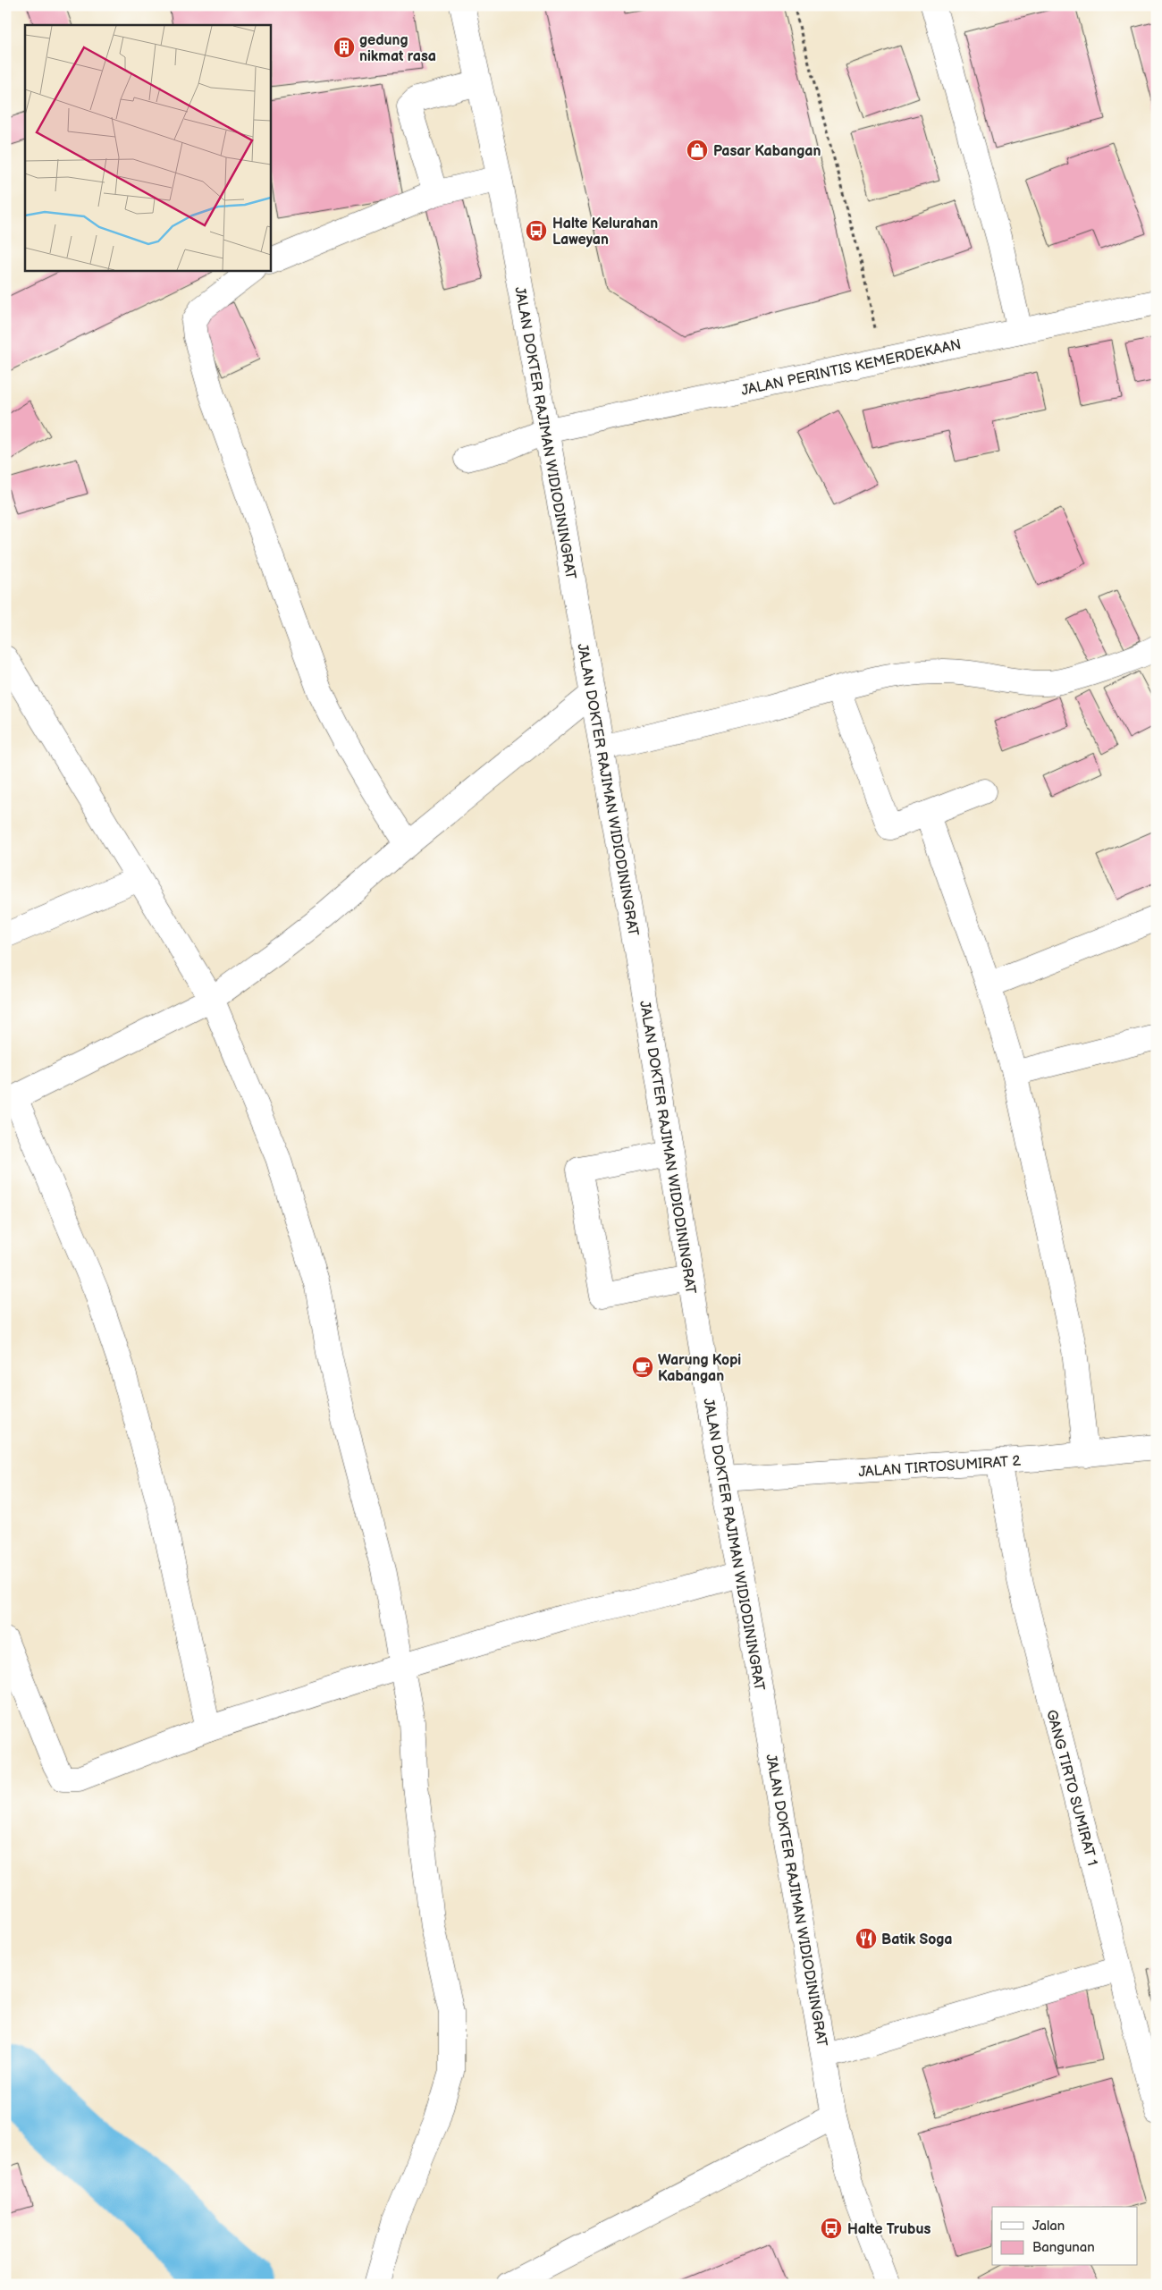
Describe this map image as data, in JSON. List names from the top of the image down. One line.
{"streets":{"street":["JALAN PERINTIS KEMERDEKAAN","JALAN DOKTER RAJIMAN WIDIODININGRAT","JALAN TIRTOSUMIRAT 2","GANG TIRTO SUMIRAT 1"]},"crossings":[["JALAN PERINTIS KEMERDEKAAN","JALAN DOKTER RAJIMAN WIDIODININGRAT"],["JALAN DOKTER RAJIMAN WIDIODININGRAT","JALAN TIRTOSUMIRAT 2"],["JALAN TIRTOSUMIRAT 2","GANG TIRTO SUMIRAT 1"]],"places":{"building":["gedung nikmat rasa"],"shop":["Pasar Kabangan"],"bus stop":["Halte Kelurahan Laweyan","Halte Trubus"],"cafe":["Warung Kopi Kabangan"],"restaurant":["Batik Soga"]},"legend":["Jalan","Bangunan"]}
